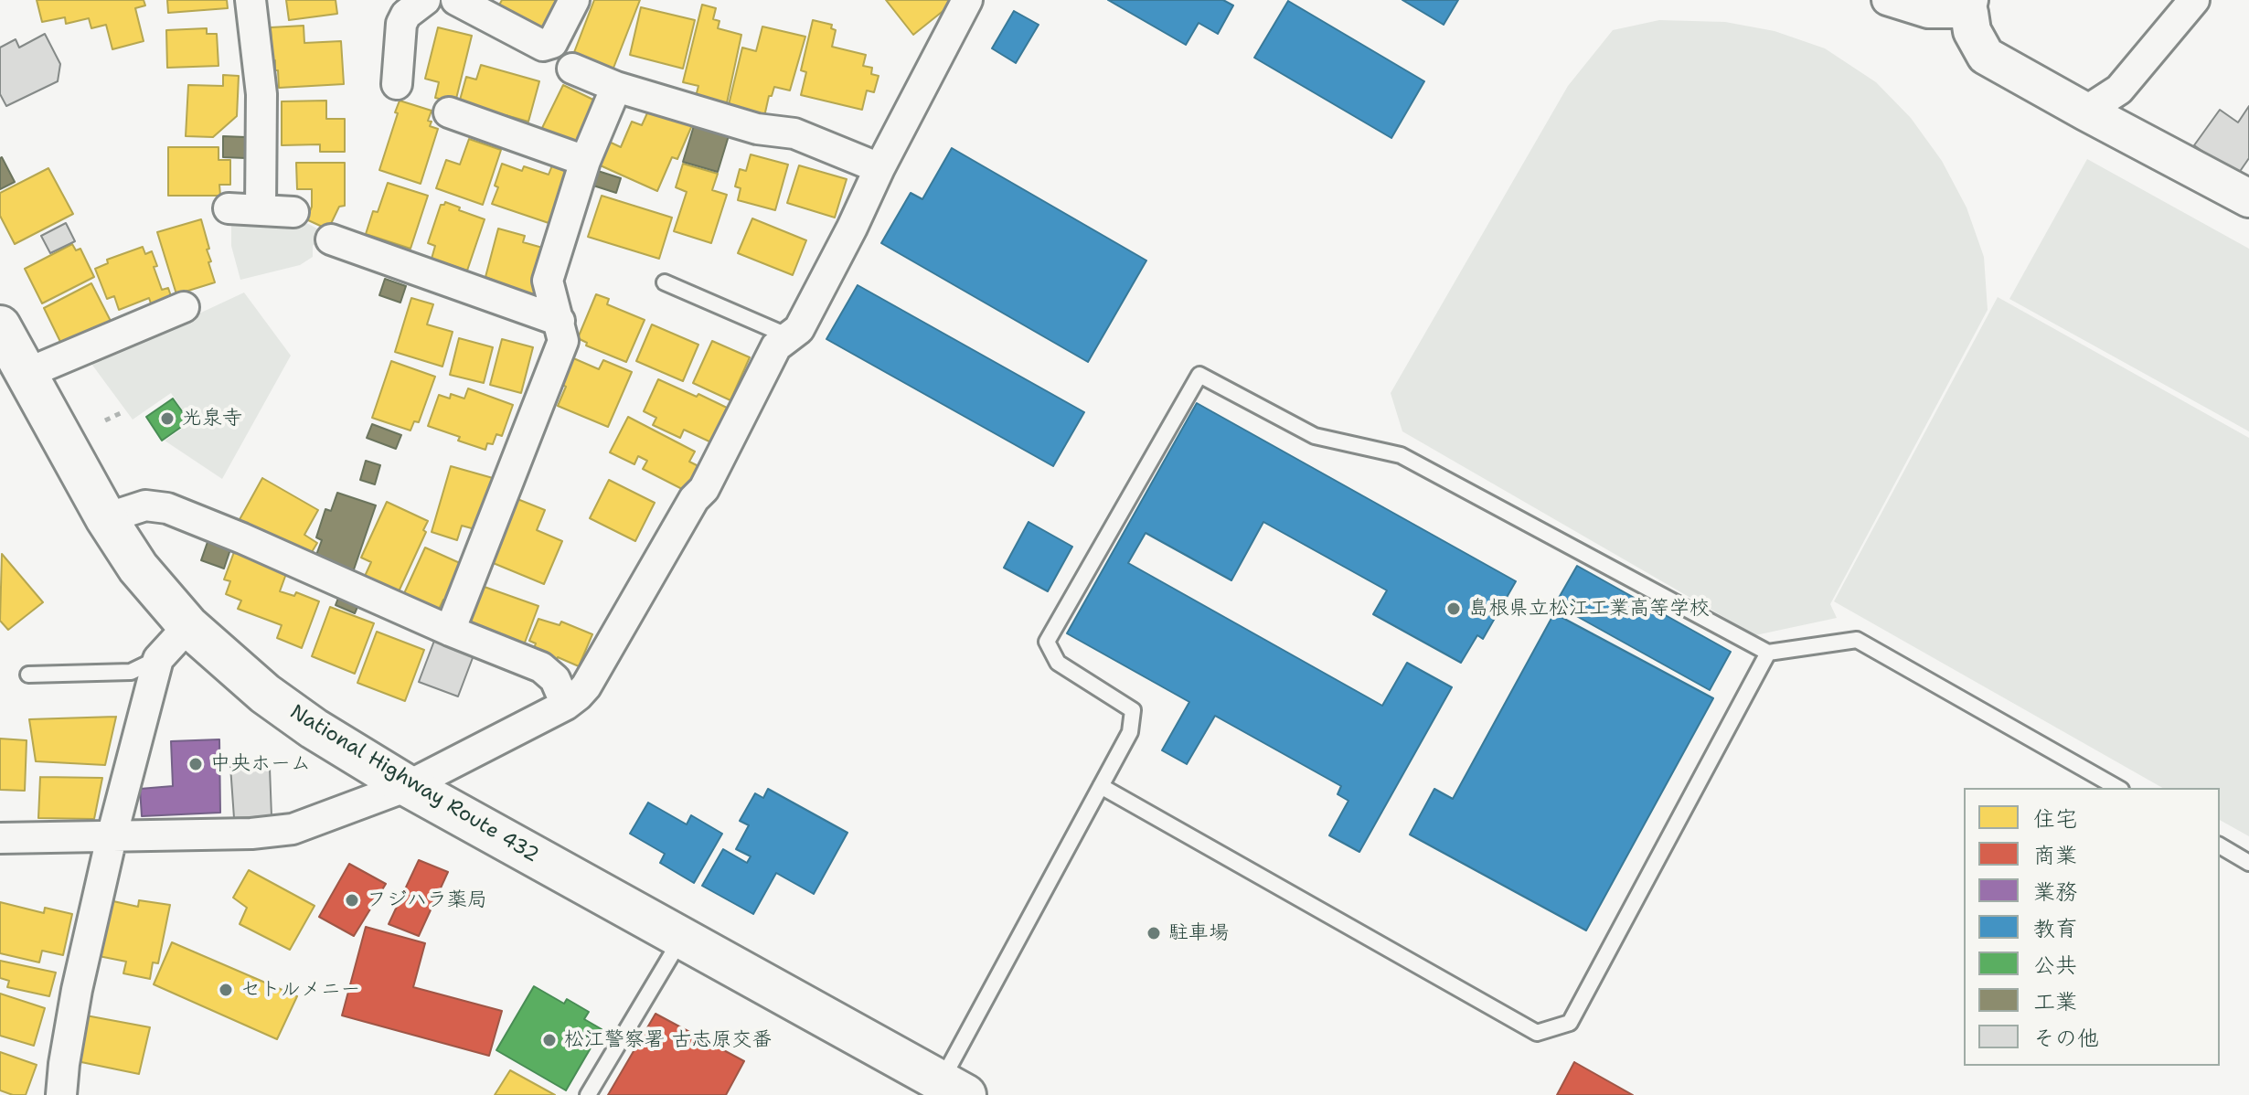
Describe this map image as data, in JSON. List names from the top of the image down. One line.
{"streets":{"highway":["National Highway Route 432"]},"places":["光泉寺","島根県立松江工業高等学校","中央ホーム","フジハラ薬局","駐車場","セトルメニー","松江警察署 古志原交番"],"legend":["住宅","商業","業務","教育","公共","工業","その他"]}
